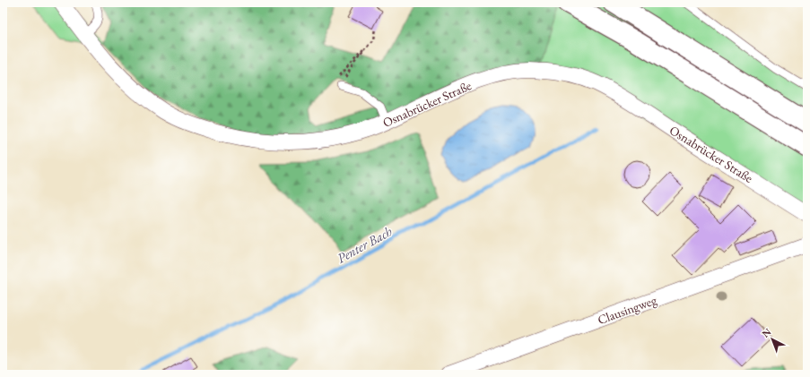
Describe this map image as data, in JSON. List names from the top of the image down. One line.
{"streets":{"street":["Osnabrücker Straße","Clausingweg"]},"water":["Penter Bach"],"north":"top left"}
